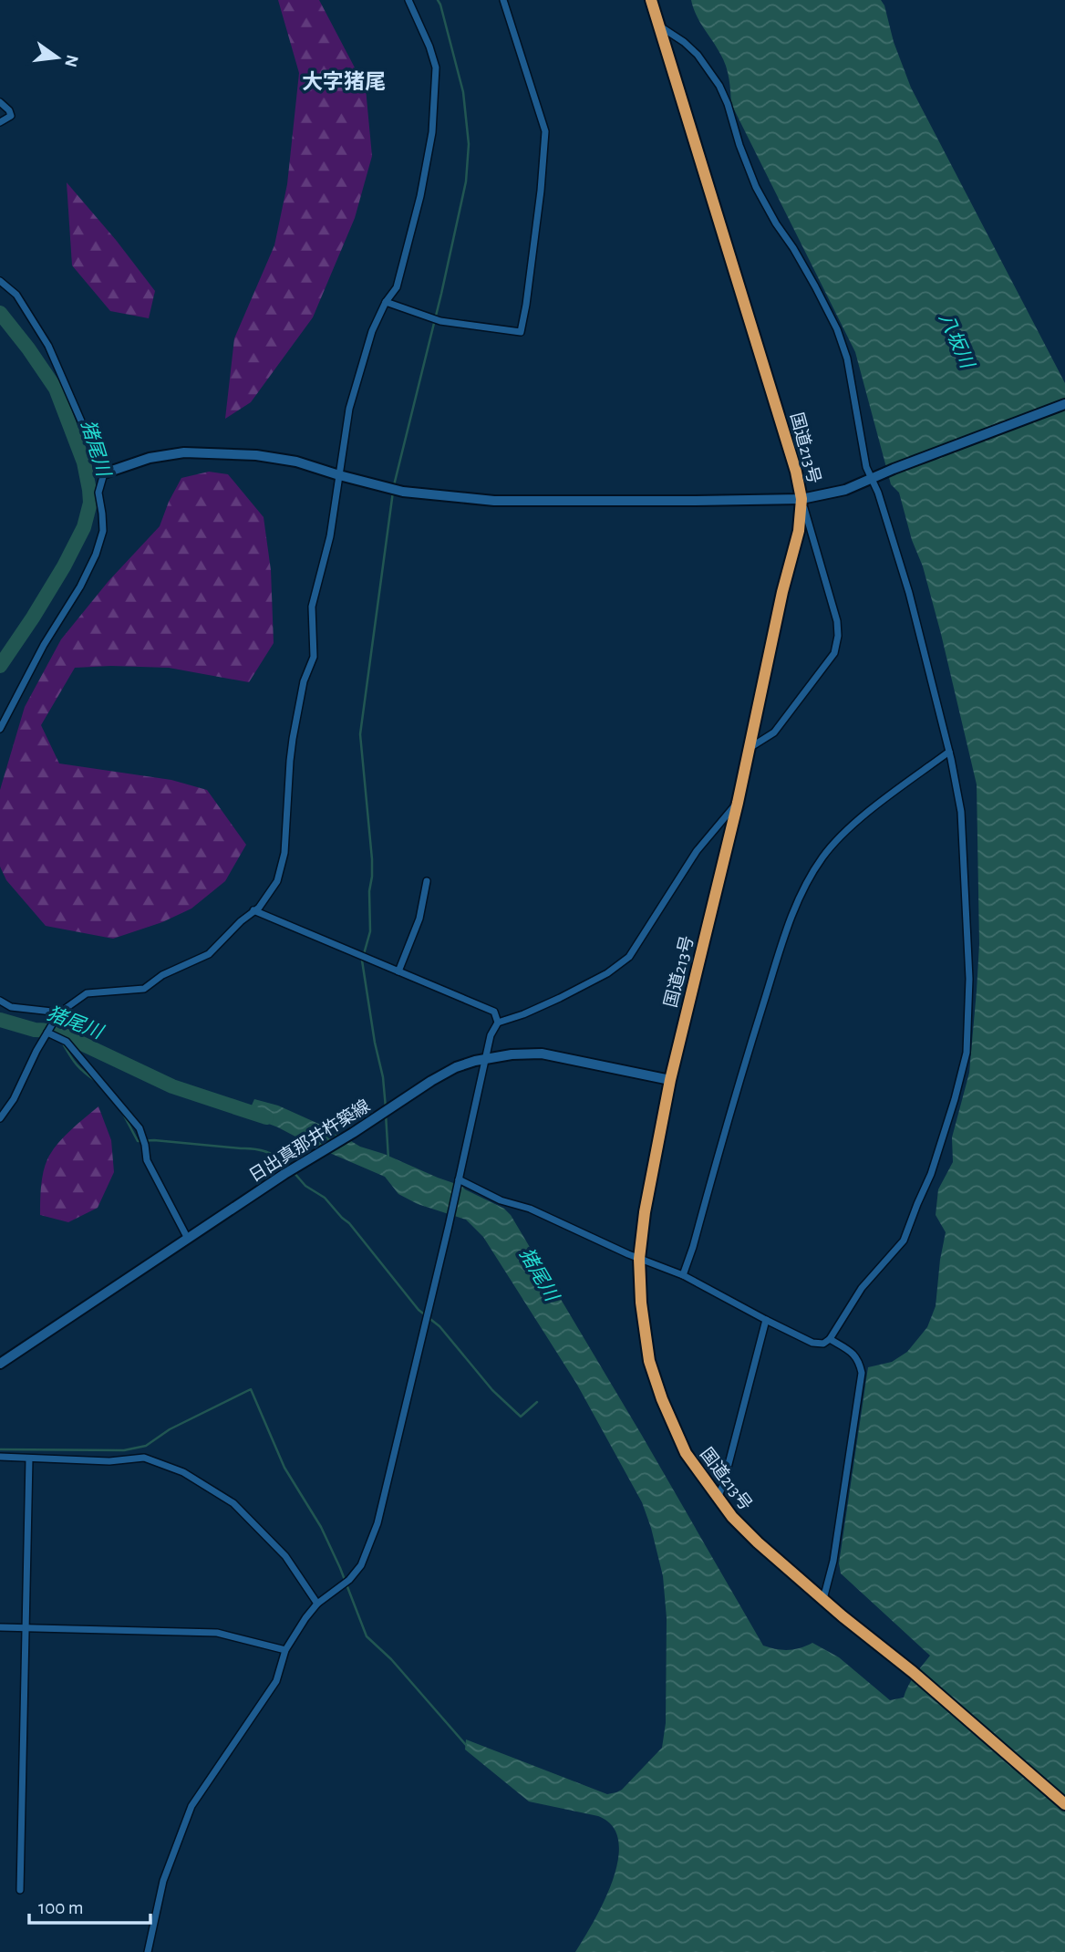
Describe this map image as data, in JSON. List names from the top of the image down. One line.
{"streets":{"highway":["国道213号"],"street":["日出真那井杵築線"]},"crossings":[["国道213号","日出真那井杵築線"]],"districts":["大字猪尾"],"water":["八坂川","猪尾川"],"scale_bar":"100 m","north":"right"}
